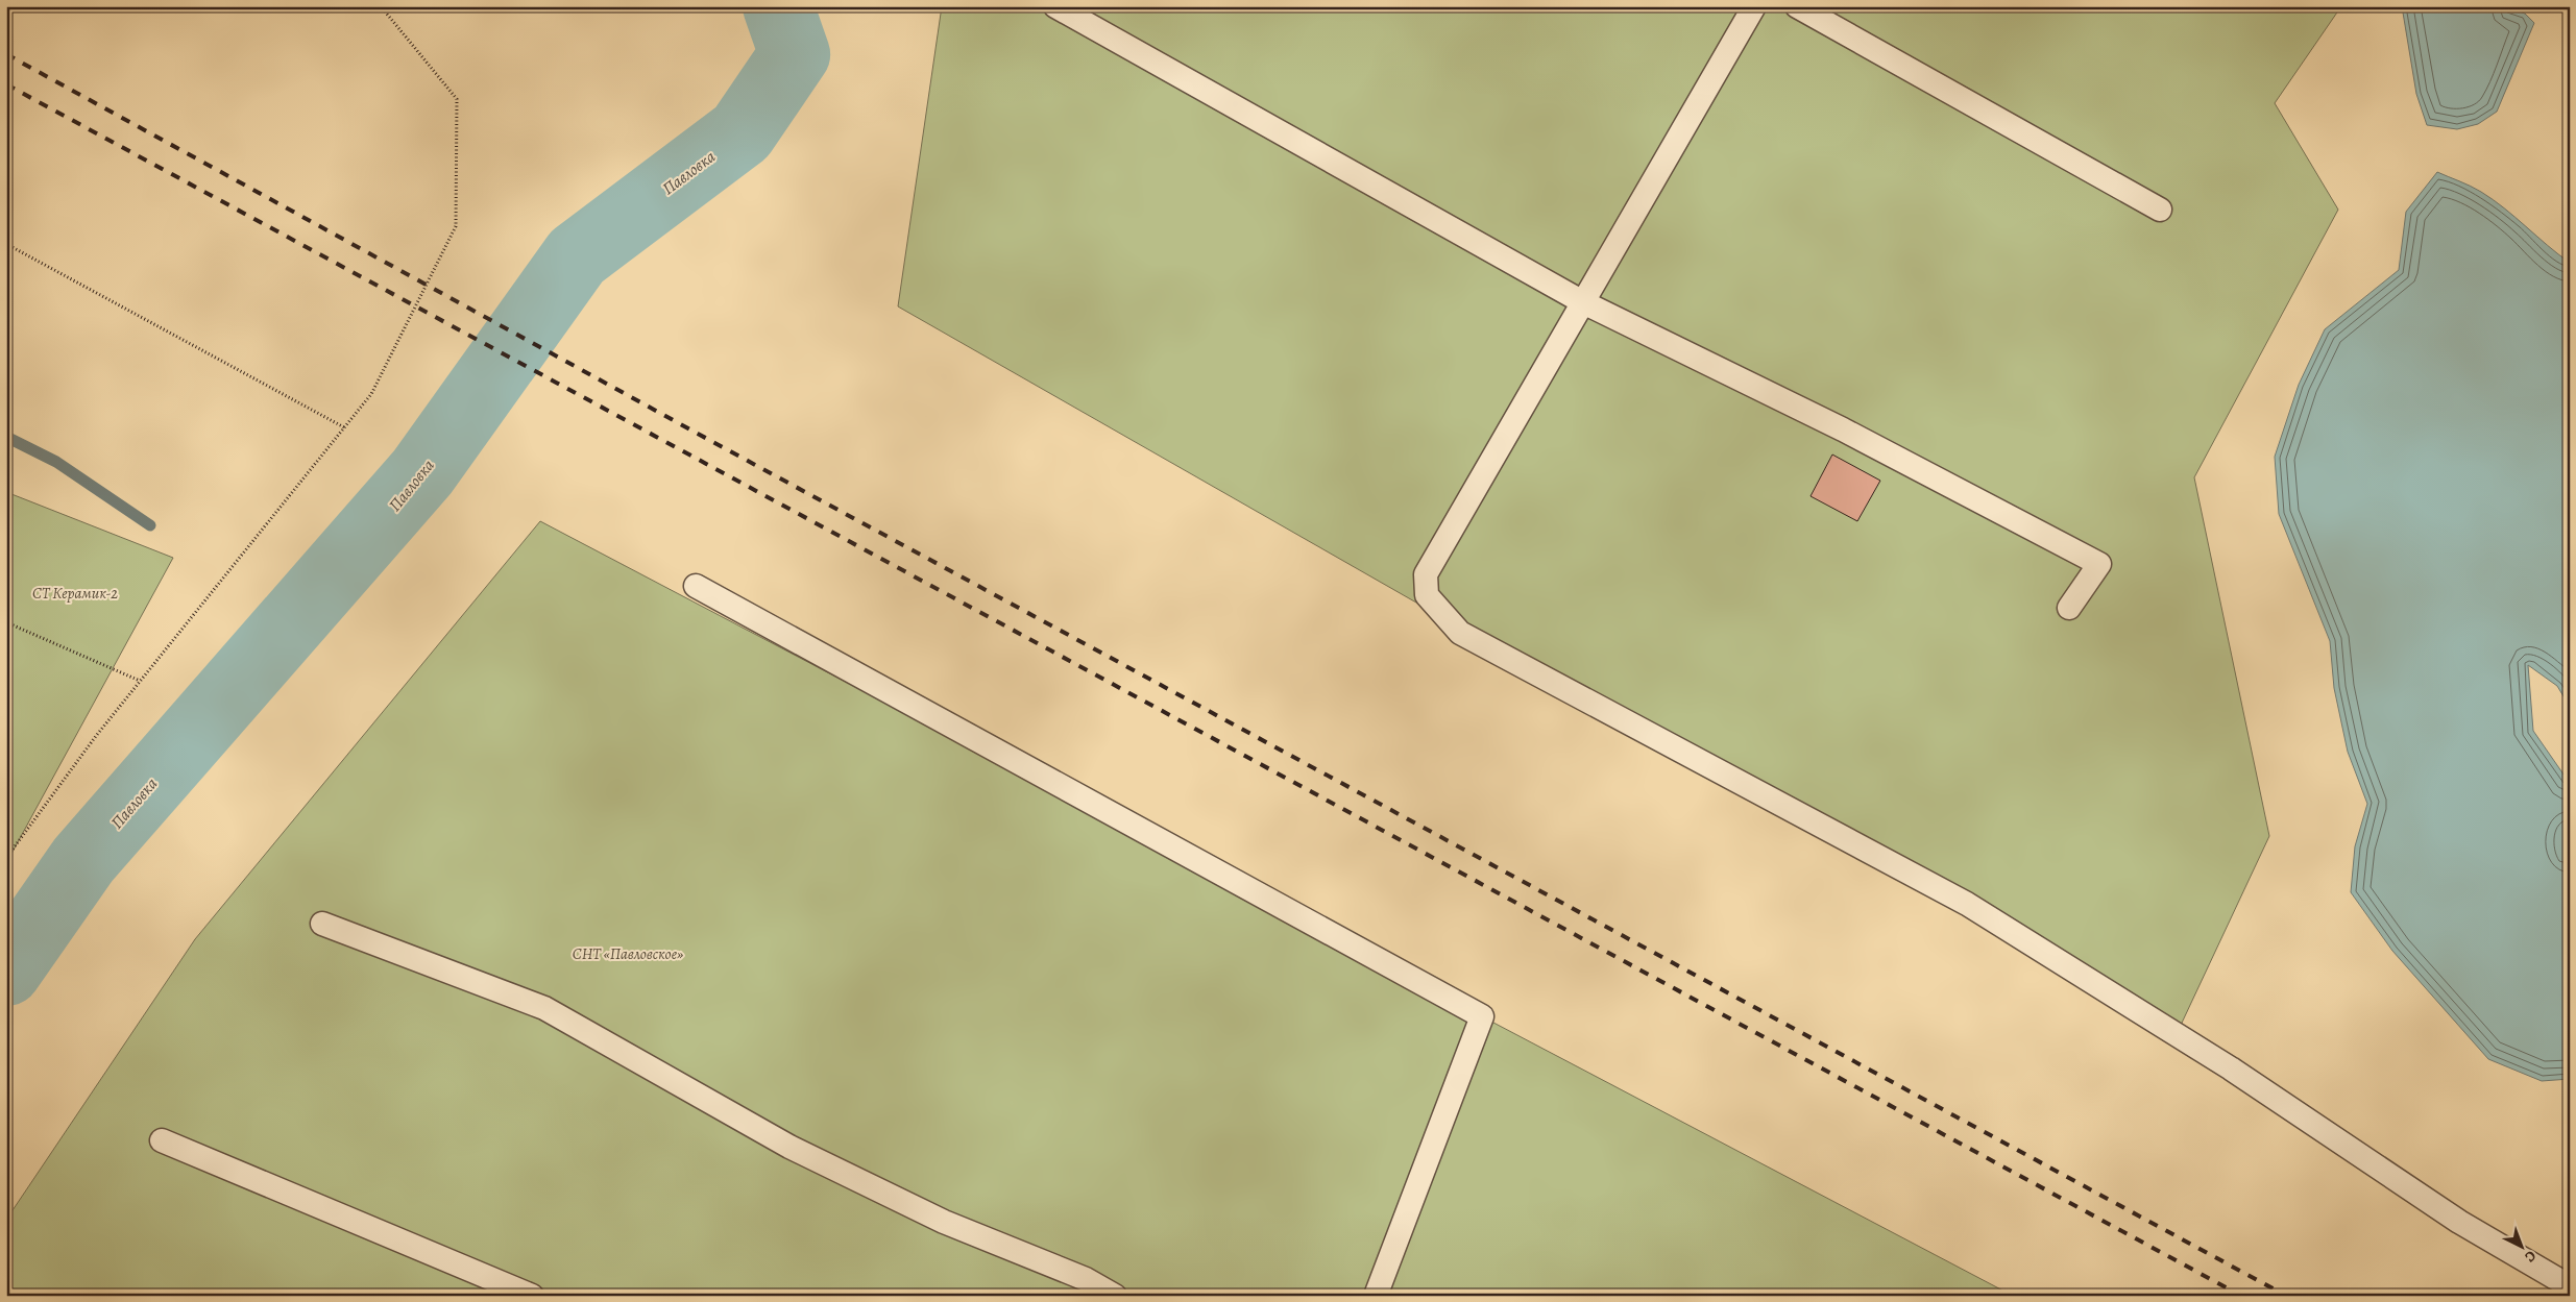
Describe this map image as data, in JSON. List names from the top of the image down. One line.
{"water":["Павловка"],"parks":["СТ Керамик-2","СНТ «Павловское»"],"north":"bottom right"}
